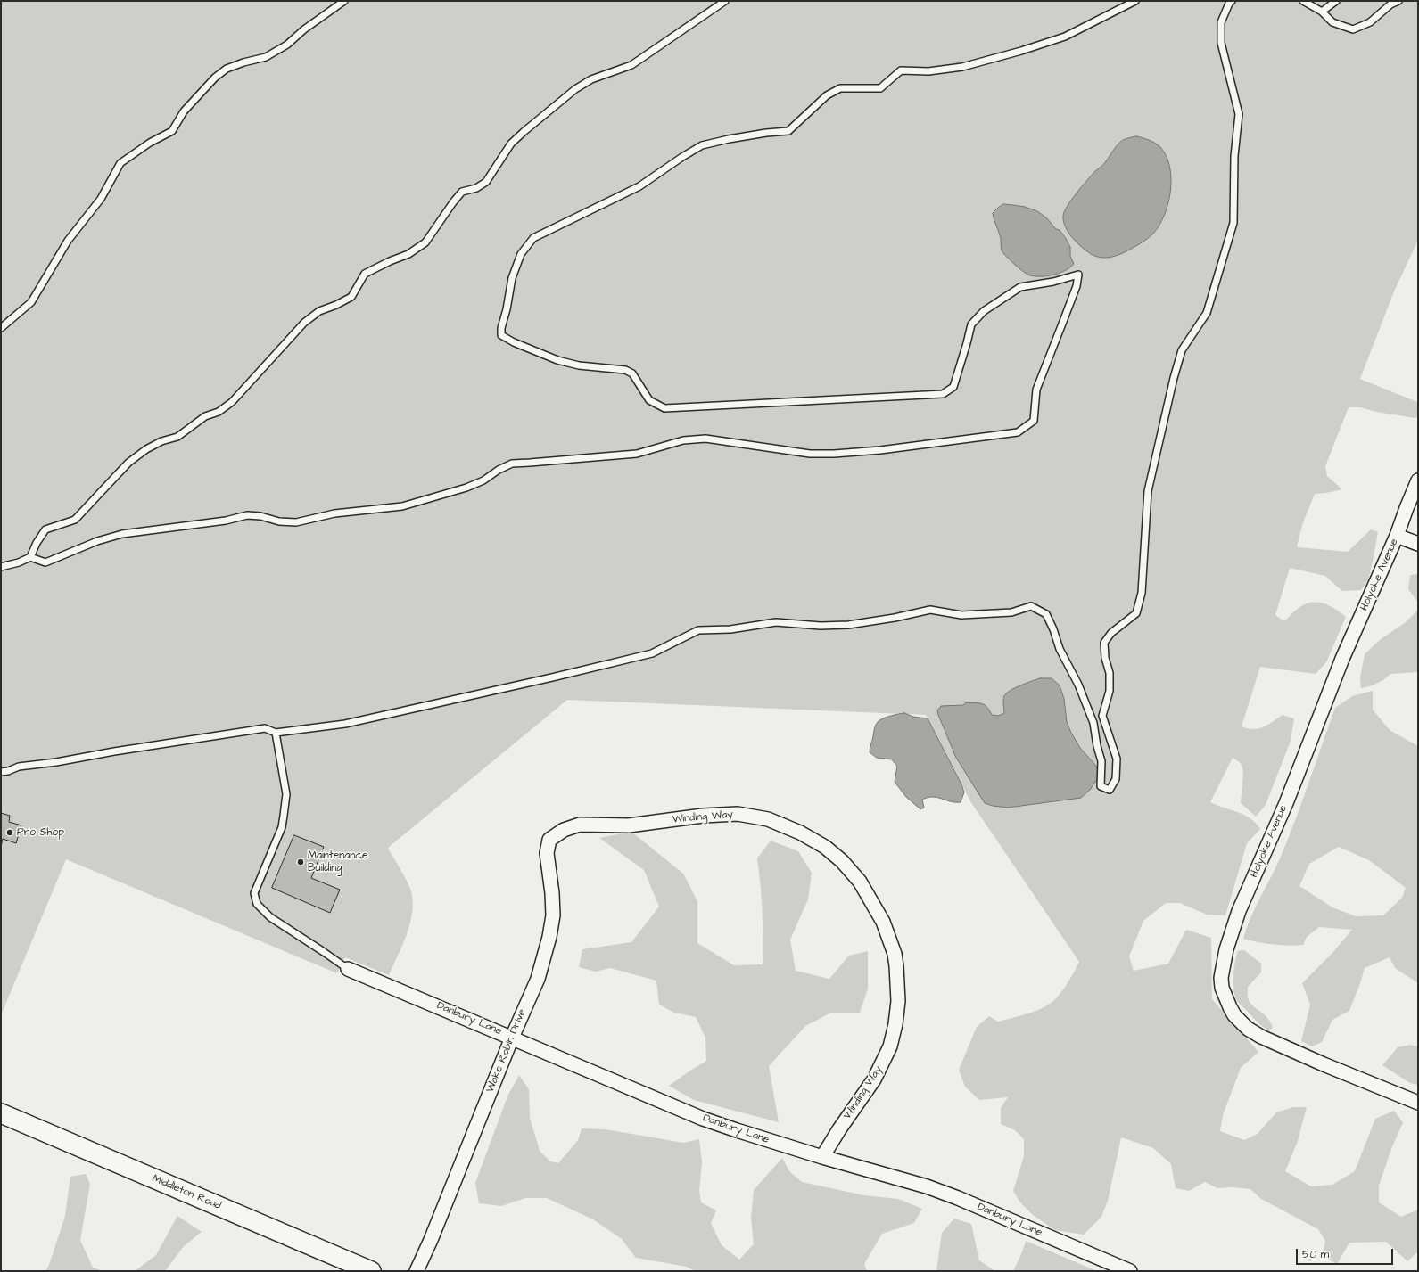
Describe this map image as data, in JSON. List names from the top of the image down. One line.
{"streets":{"street":["Holyoke Avenue","Winding Way","Danbury Lane","Wake Robin Drive","Middleton Road"]},"crossings":[["Winding Way","Danbury Lane"],["Winding Way","Wake Robin Drive"],["Danbury Lane","Wake Robin Drive"]],"places":["Pro Shop","Maintenance Building"],"scale_bar":"50 m"}
